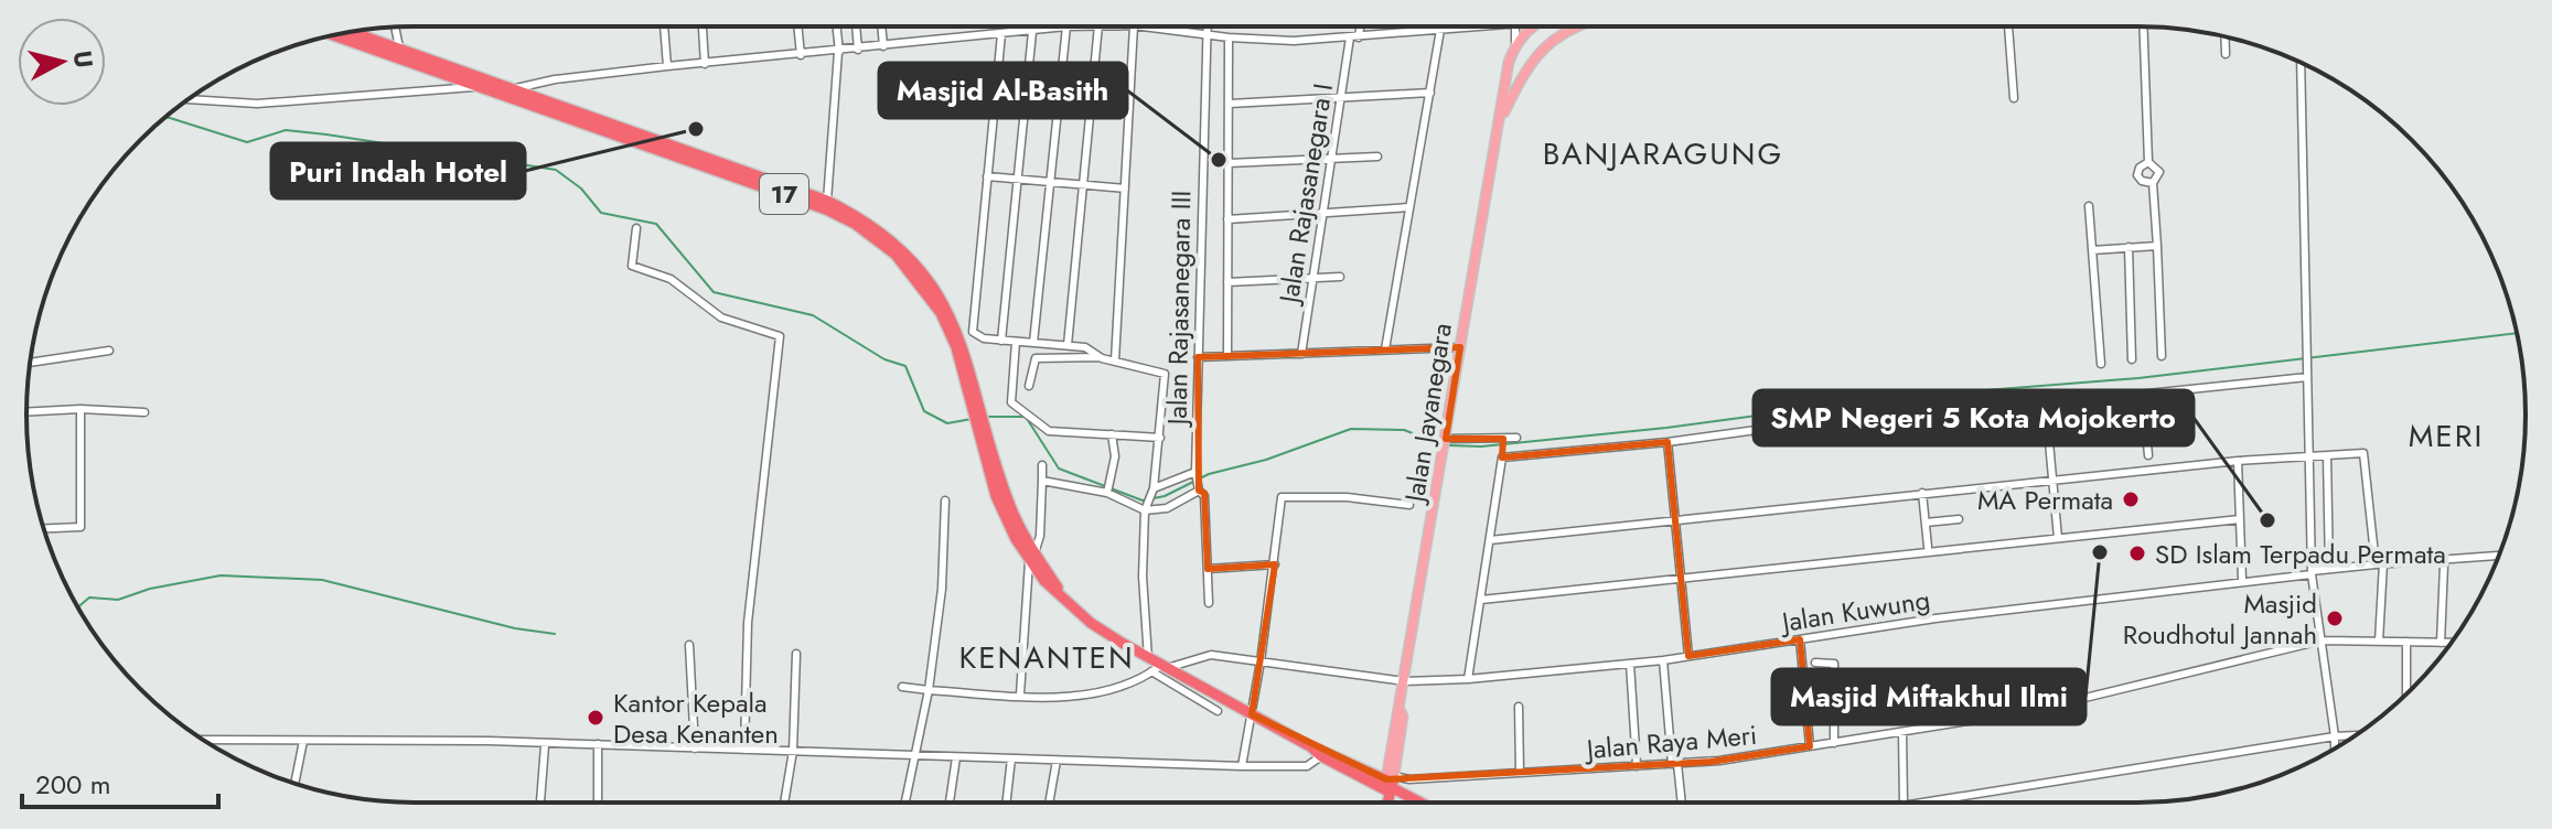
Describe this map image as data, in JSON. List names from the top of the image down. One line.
{"streets":{"highway":["17"],"main road":["Jalan Jayanegara"],"street":["Jalan Rajasanegara I","Jalan Rajasanegara III","Jalan Kuwung","Jalan Raya Meri"]},"crossings":[["17","Jalan Jayanegara"],["17","Jalan Kuwung"],["17","Jalan Raya Meri"],["Jalan Jayanegara","Jalan Kuwung"],["Jalan Jayanegara","Jalan Raya Meri"]],"districts":["BANJARAGUNG","MERI","KENANTEN"],"places":["Puri Indah Hotel","Masjid Al-Basith","MA Permata","SMP Negeri 5 Kota Mojokerto","Masjid Miftakhul Ilmi","SD Islam Terpadu Permata","Masjid Roudhotul Jannah","Kantor Kepala Desa Kenanten"],"scale_bar":"200 m","north":"right"}
